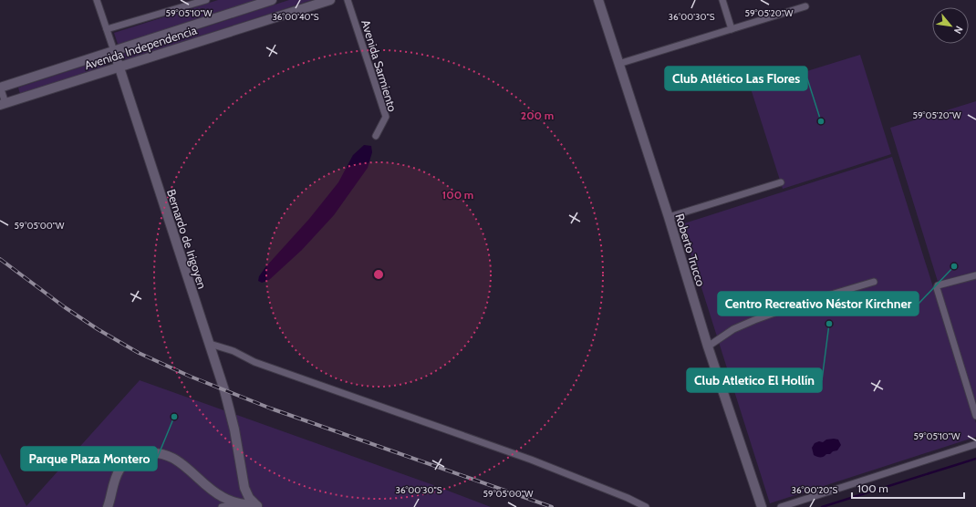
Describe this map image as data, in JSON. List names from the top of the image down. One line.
{"streets":{"main road":["Avenida Independencia","Bernardo de Irigoyen","Roberto Trucco"],"street":["Avenida Sarmiento"]},"crossings":[["Avenida Independencia","Bernardo de Irigoyen"]],"places":["Club Atlético Las Flores","Centro Recreativo Néstor Kirchner","Club Atletico El Hollín","Parque Plaza Montero"],"scale_bar":"100 m","north":"bottom right","coordinates":["59°05'10\"W","59°05'20\"W","36°00'40\"S","36°00'30\"S","59°05'00\"W","36°00'20\"S"],"rings":["200 m","100 m"]}
